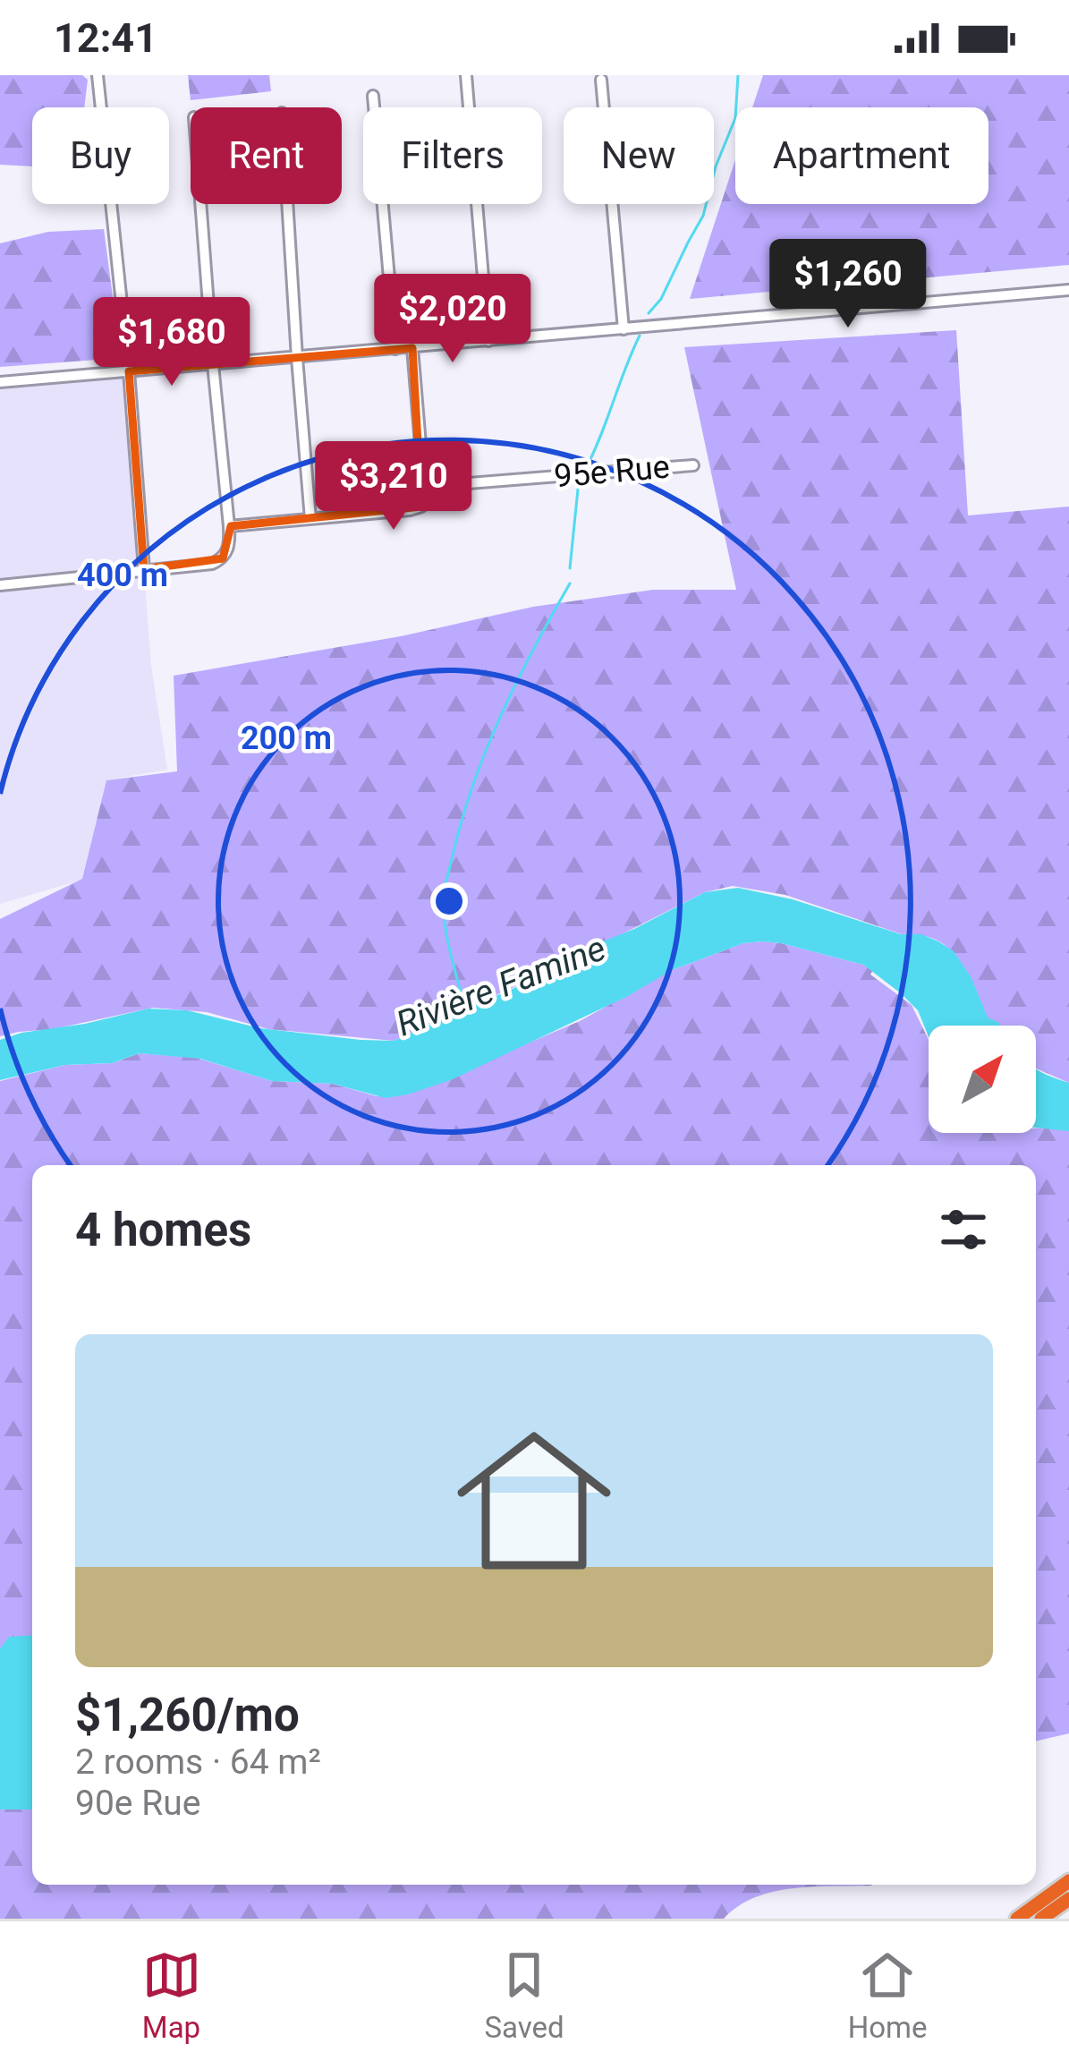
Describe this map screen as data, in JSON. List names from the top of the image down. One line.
{"streets":{"street":["95e Rue"]},"water":["Rivière Famine"],"north":"top right","page":{"status":"12:41","chip":["Buy","Rent","Filters","New","Apartment"],"price":["$1,260","$2,020","$1,680","$3,210"],"heading":"4 homes","list":[{"name":"$1,260/mo","note":"2 rooms · 64 m² · 90e Rue"}],"tabs":["Map","Saved","Home"]},"rings":["400 m","200 m"]}
